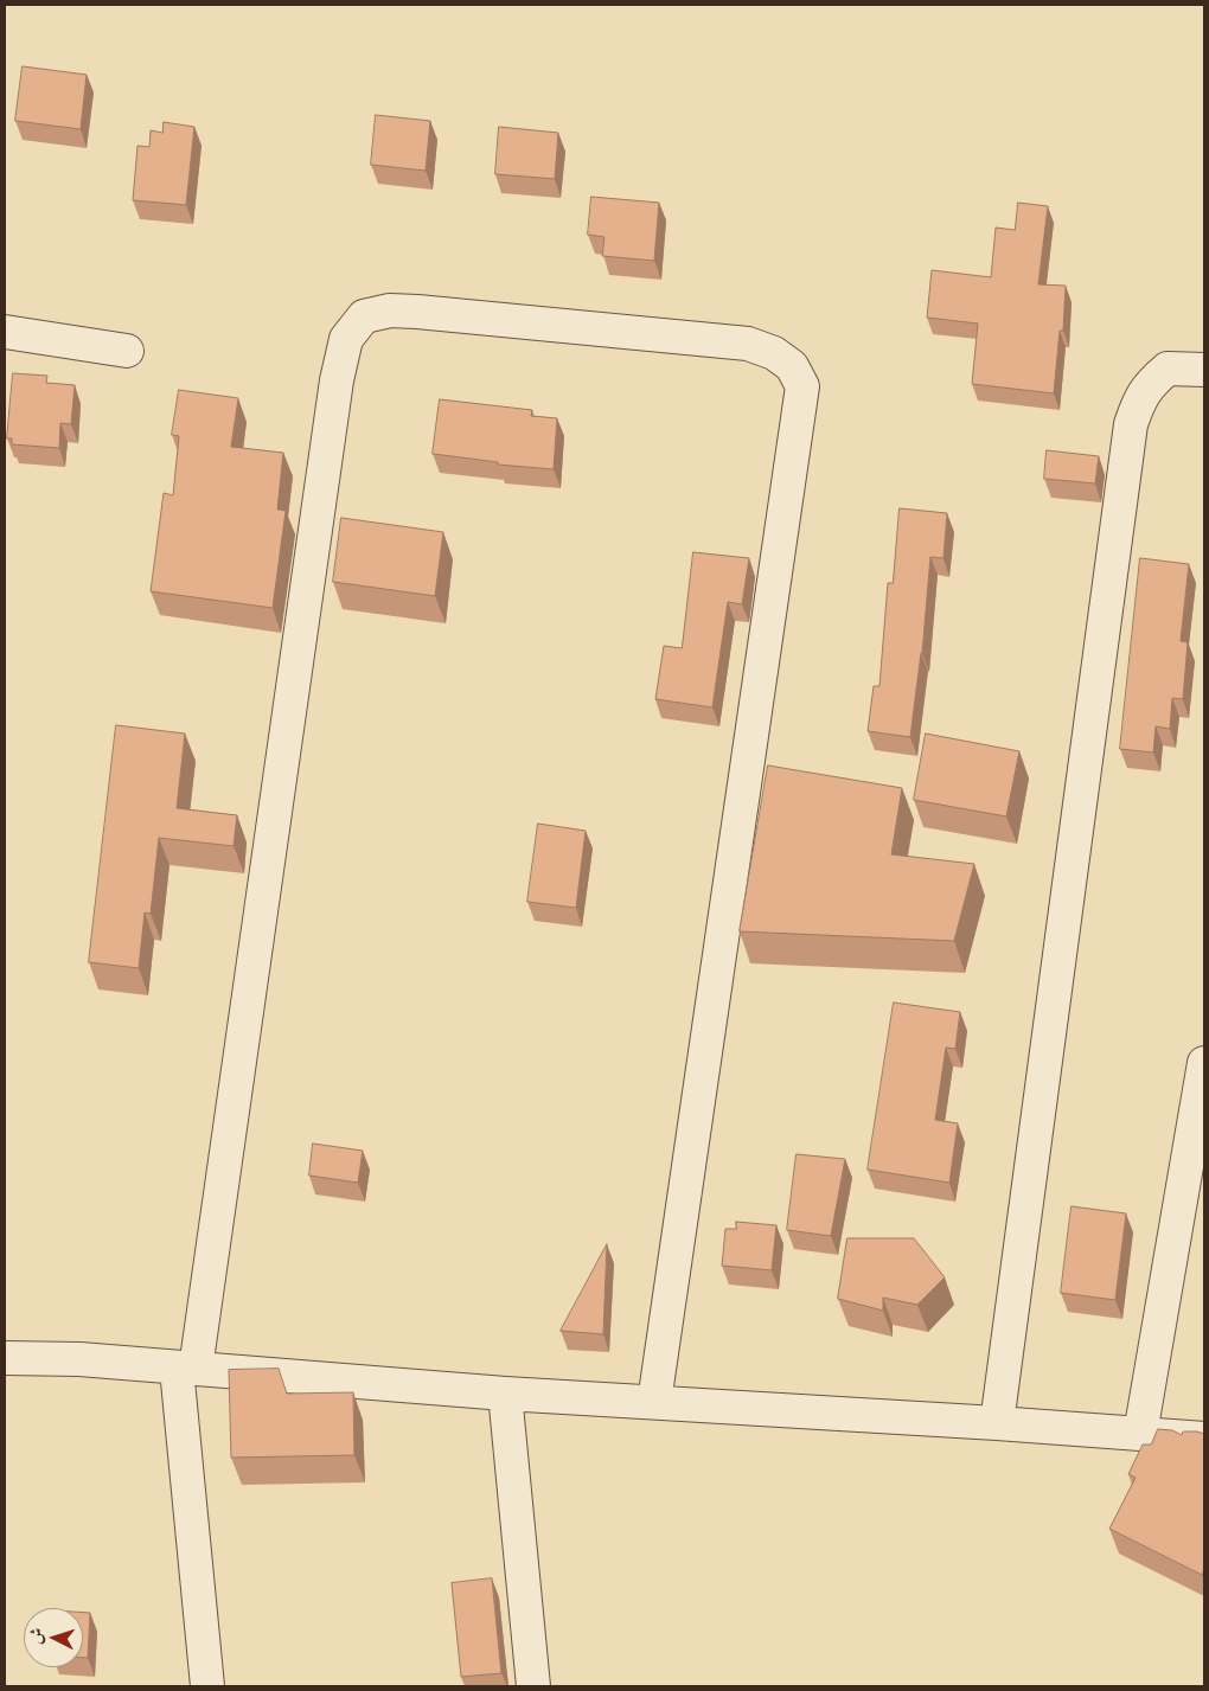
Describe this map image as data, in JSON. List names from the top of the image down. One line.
{"north":"left"}
